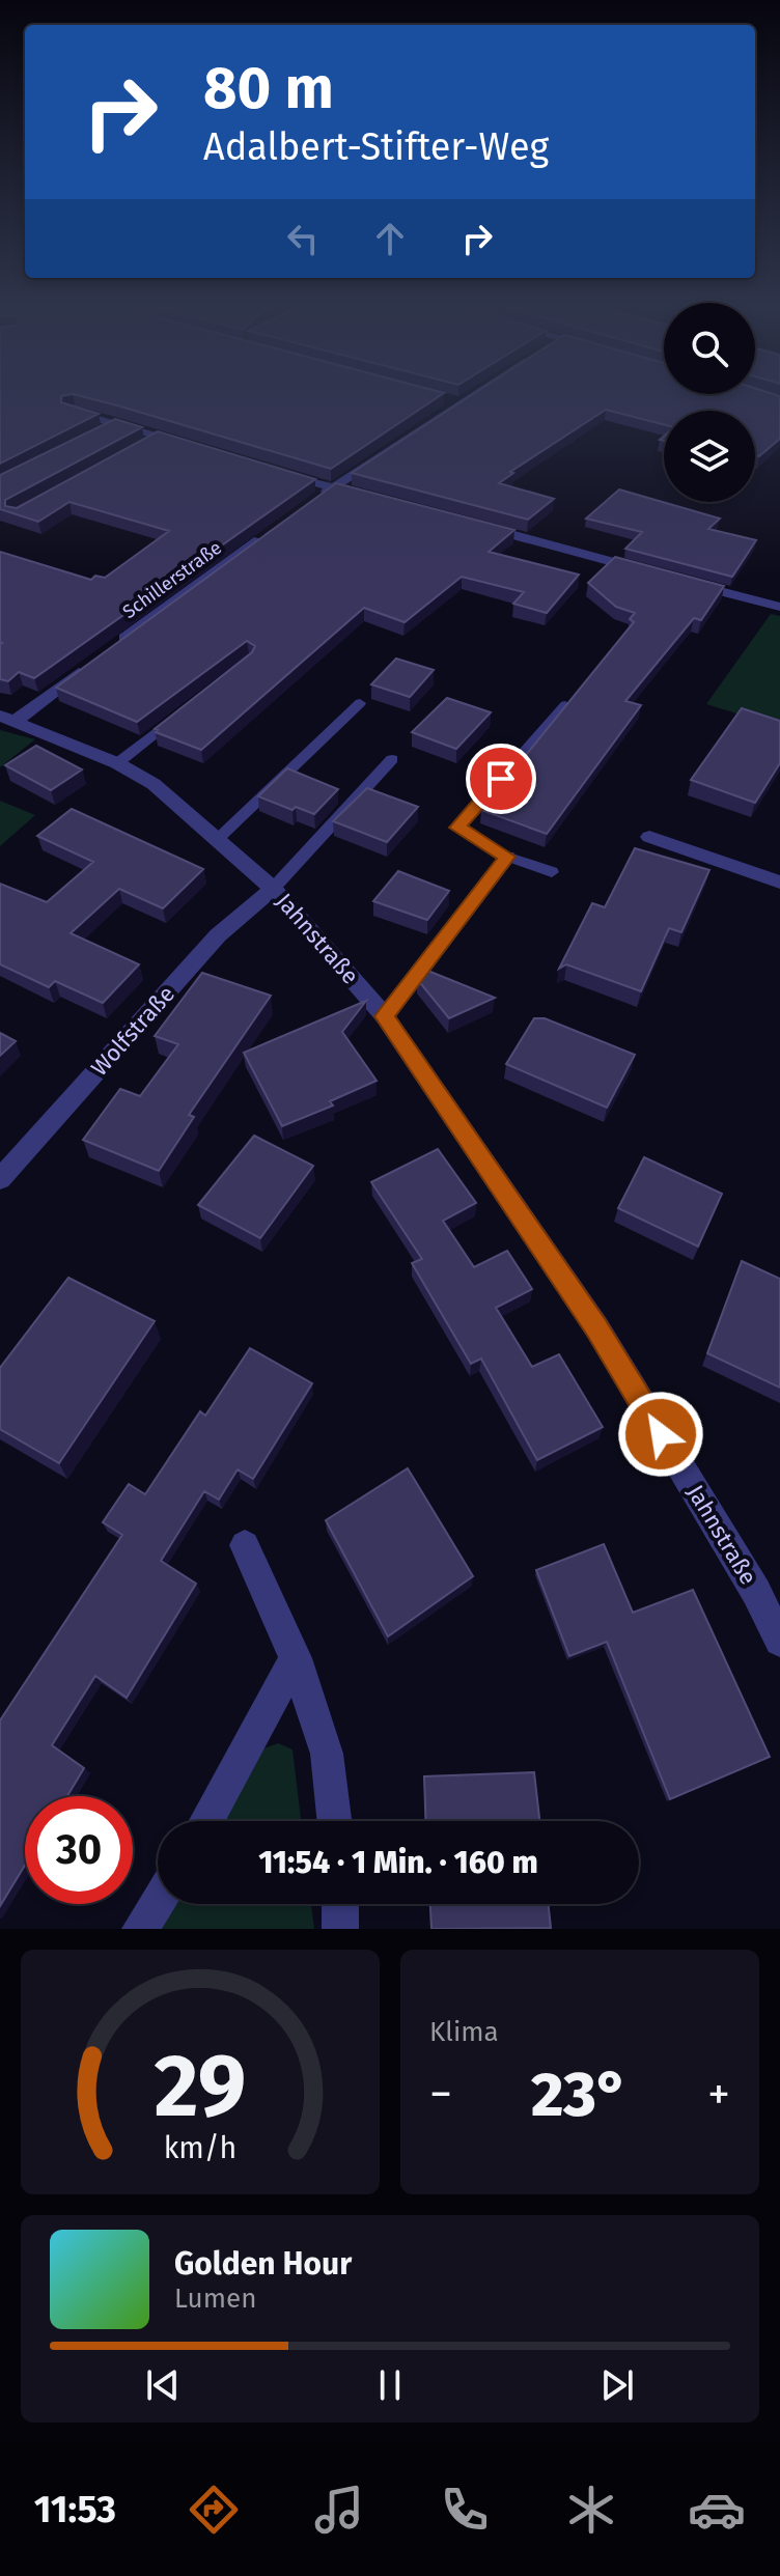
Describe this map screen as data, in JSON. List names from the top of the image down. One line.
{"streets":{"street":["Schillerstraße","Jahnstraße","Wolfstraße"]},"crossings":[["Jahnstraße","Wolfstraße"]],"page":{"turn":["80 m","Adalbert-Stifter-Weg"],"limit":"30","trip":"11:54 · 1 Min. · 160 m","tile":"Klima","heat":["−","23°","+"],"song":["Golden Hour","Lumen"],"tabs":"11:53","gauge":["29","km/h"]}}
